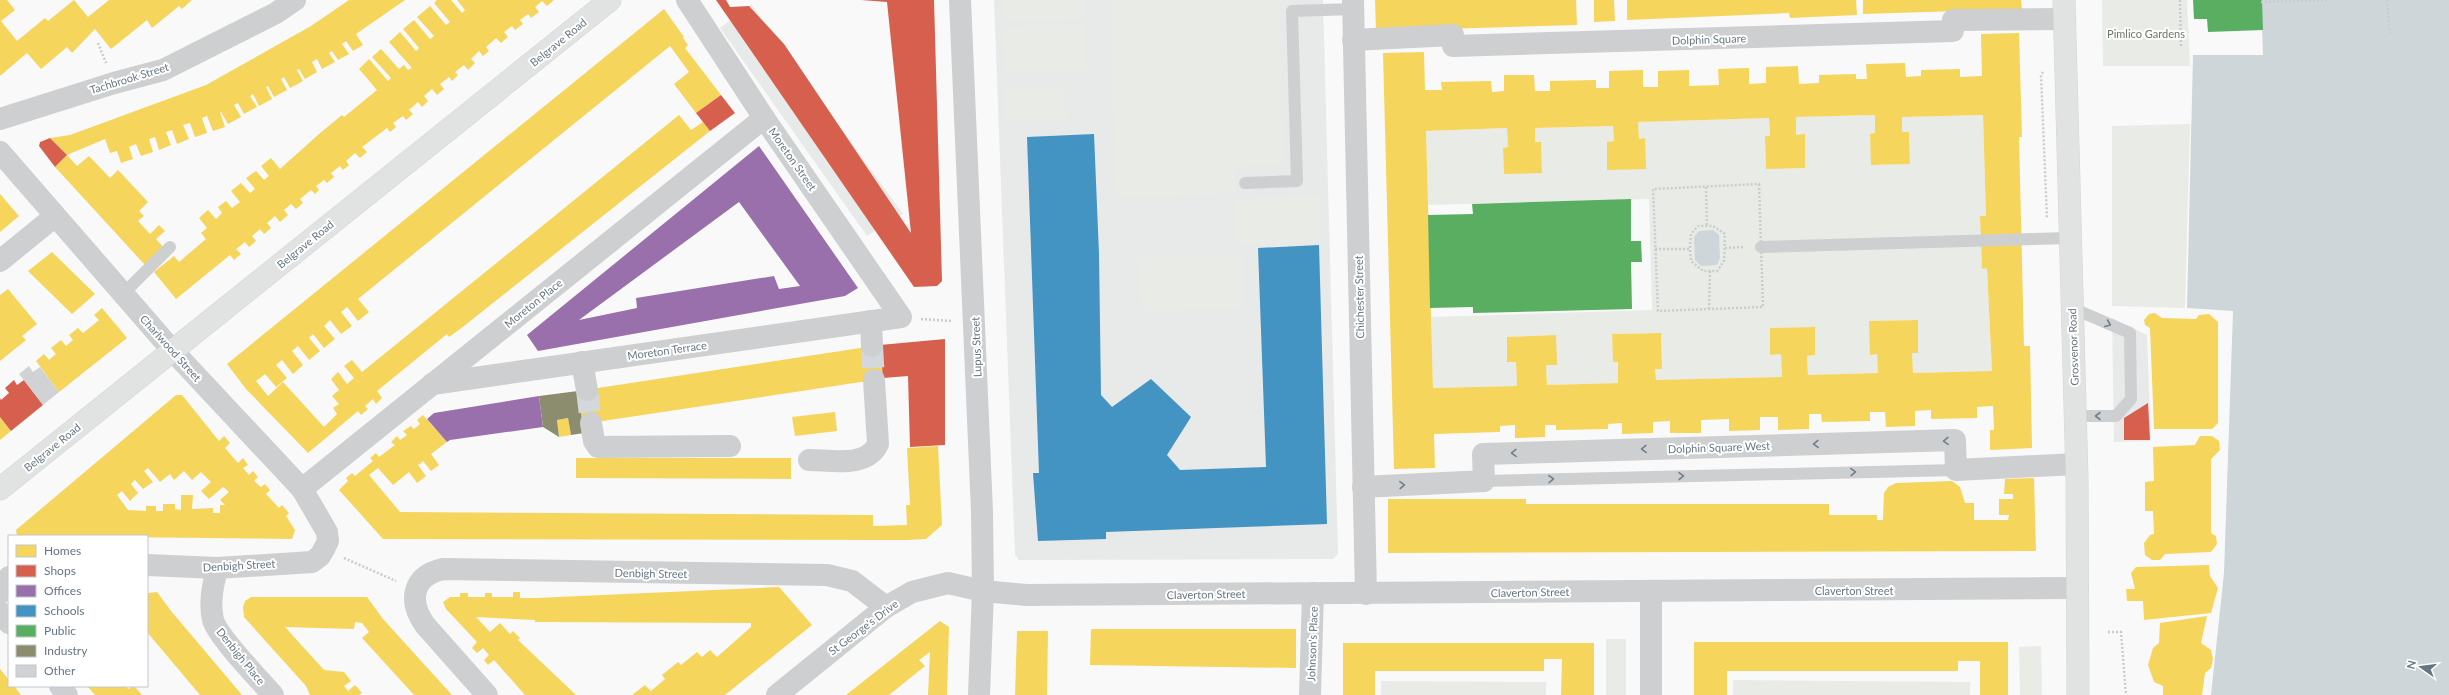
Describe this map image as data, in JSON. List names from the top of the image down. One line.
{"streets":{"main road":["Belgrave Road","Grosvenor Road"],"street":["Dolphin Square","Tachbrook Street","Moreton Street","Chichester Street","Moreton Place","Lupus Street","Charlwood Street","Moreton Terrace","Dolphin Square West","Denbigh Street","Claverton Street","St George's Drive","Johnson's Place","Denbigh Place"]},"crossings":[["Dolphin Square","Chichester Street"],["Dolphin Square","Grosvenor Road"],["Belgrave Road","Charlwood Street"],["Moreton Street","Moreton Place"],["Moreton Street","Moreton Terrace"],["Chichester Street","Claverton Street"],["Moreton Place","Charlwood Street"],["Moreton Place","Moreton Terrace"],["Lupus Street","Claverton Street"],["Lupus Street","St George's Drive"],["Grosvenor Road","Claverton Street"],["Charlwood Street","Denbigh Street"],["Denbigh Street","St George's Drive"],["Denbigh Street","Denbigh Place"],["Claverton Street","St George's Drive"],["Claverton Street","Johnson's Place"]],"one_way":["Dolphin Square West"],"parks":["Pimlico Gardens"],"legend":["Homes","Shops","Offices","Schools","Public","Industry","Other"],"north":"left"}
